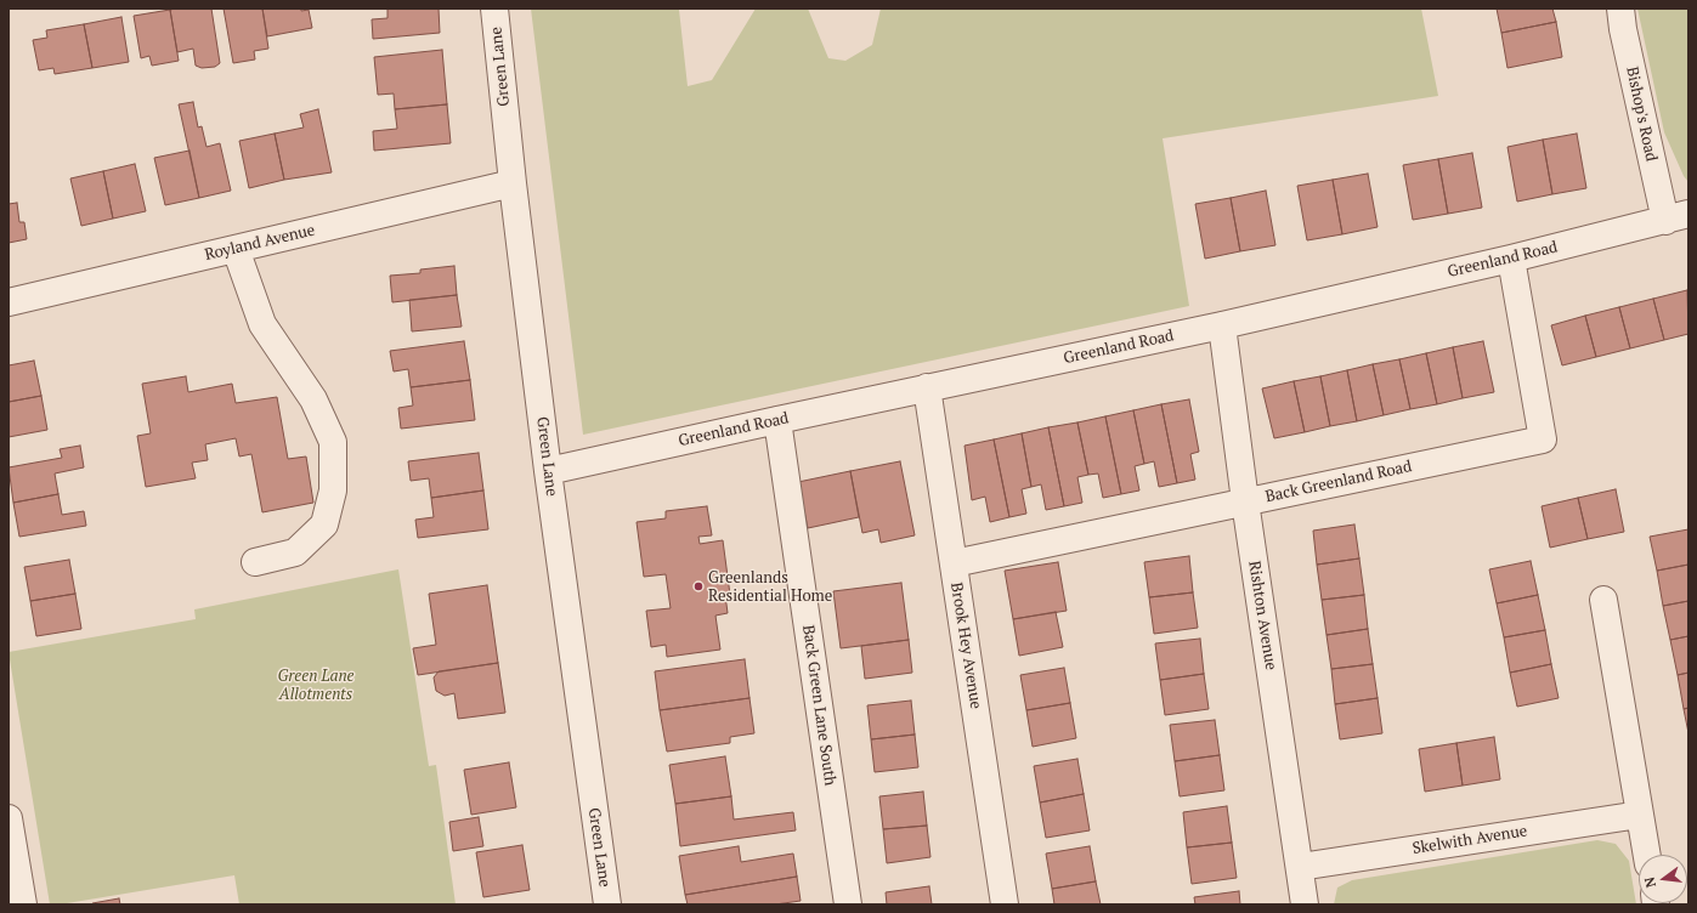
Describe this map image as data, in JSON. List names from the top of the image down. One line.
{"streets":{"street":["Green Lane","Bishop's Road","Royland Avenue","Greenland Road","Back Greenland Road","Rishton Avenue","Brook Hey Avenue","Back Green Lane South","Skelwith Avenue"]},"crossings":[["Green Lane","Royland Avenue"],["Green Lane","Greenland Road"],["Bishop's Road","Greenland Road"],["Greenland Road","Back Greenland Road"],["Greenland Road","Rishton Avenue"],["Greenland Road","Brook Hey Avenue"],["Greenland Road","Back Green Lane South"],["Back Greenland Road","Rishton Avenue"],["Back Greenland Road","Brook Hey Avenue"],["Rishton Avenue","Skelwith Avenue"]],"parks":["Green Lane Allotments"],"places":["Greenlands Residential Home"],"north":"left"}
